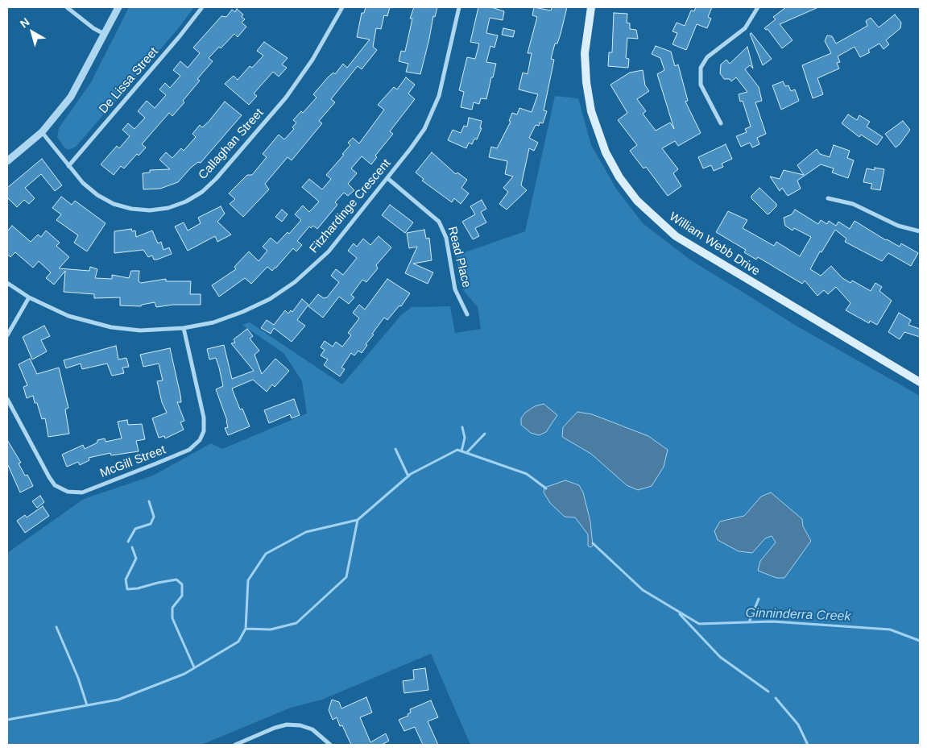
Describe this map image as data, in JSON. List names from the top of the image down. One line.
{"streets":{"main road":["William Webb Drive"],"street":["De Lissa Street","Callaghan Street","Fitzhardinge Crescent","Read Place","McGill Street"]},"crossings":[["De Lissa Street","Callaghan Street"],["Fitzhardinge Crescent","Read Place"],["Fitzhardinge Crescent","McGill Street"]],"water":["Ginninderra Creek"],"north":"top left"}
